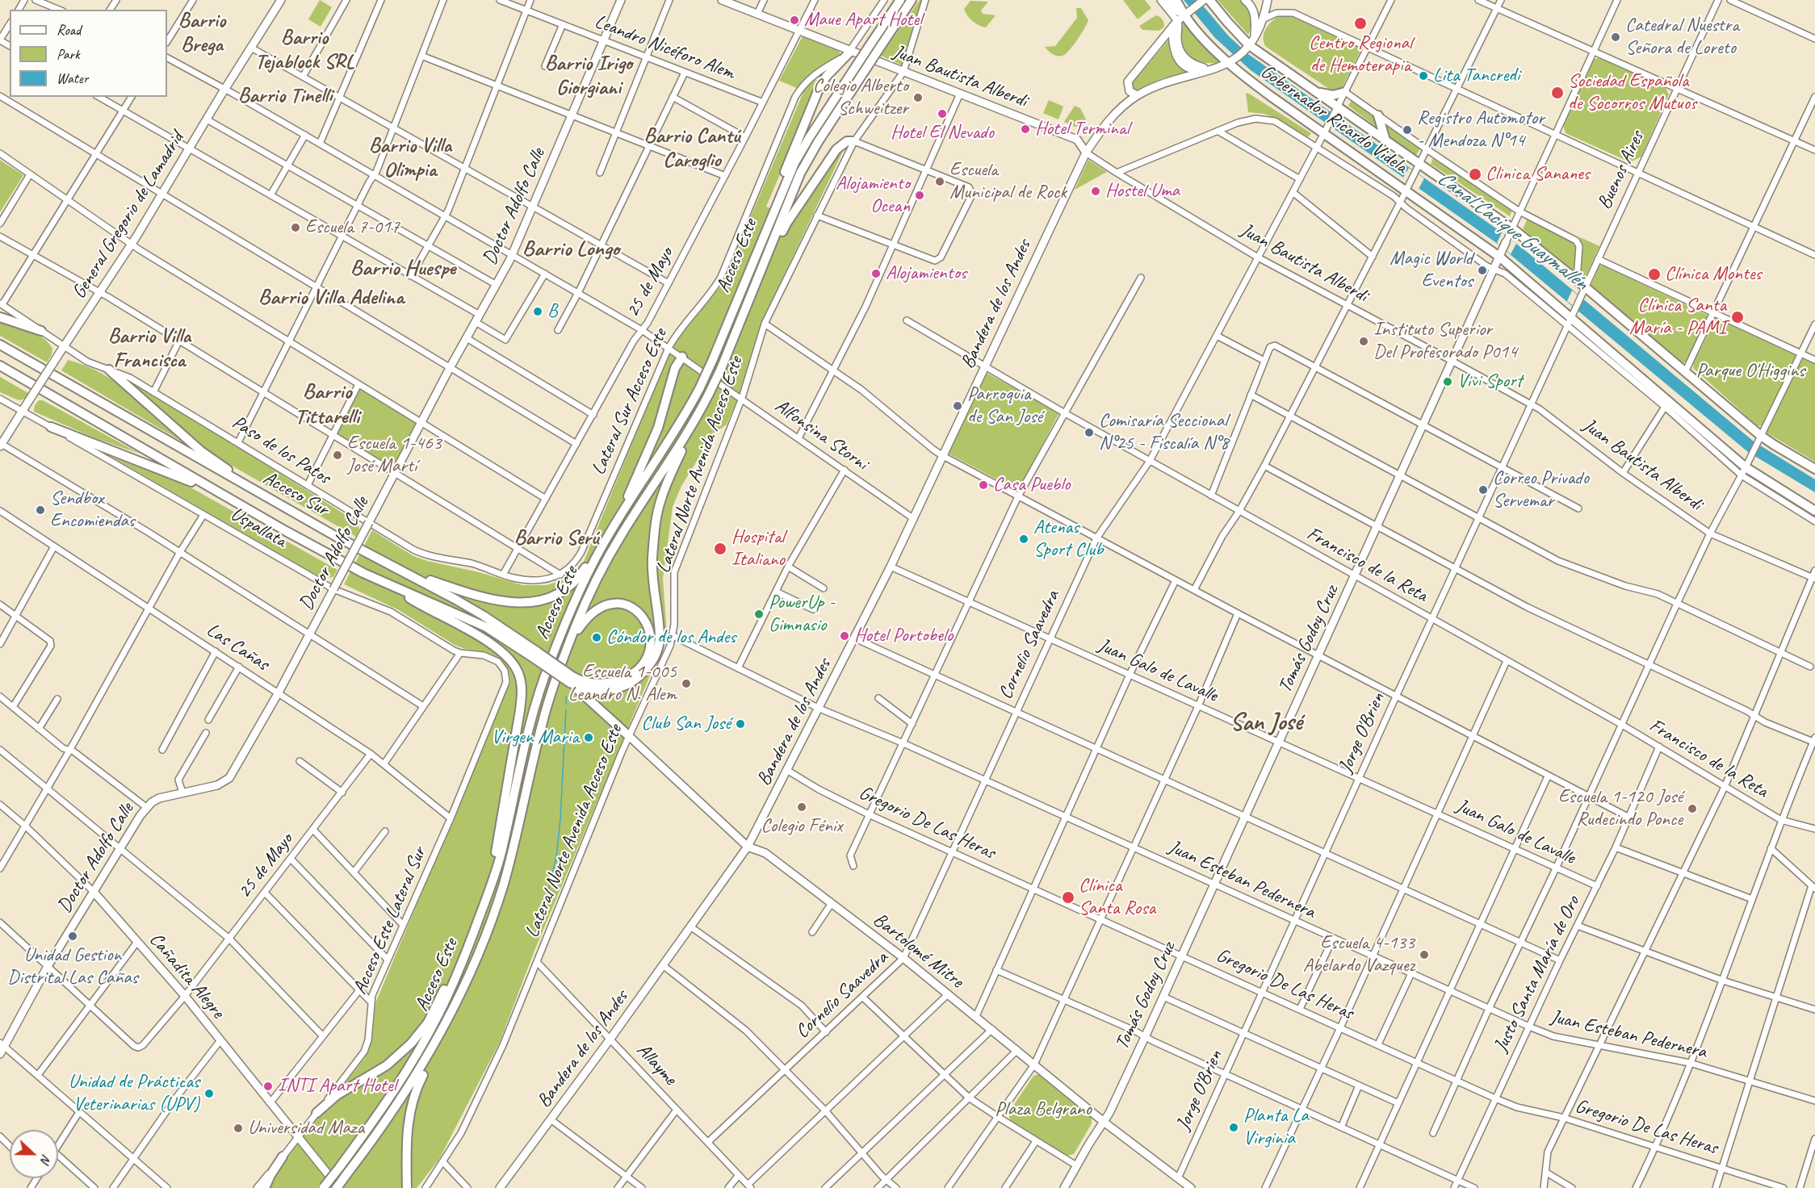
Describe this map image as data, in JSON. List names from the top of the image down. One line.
{"streets":{"highway":["Gobernador Ricardo Videla","Acceso Este","Acceso Sur"],"main road":["Juan Bautista Alberdi","Doctor Adolfo Calle","General Gregorio de Lamadrid","Bandera de los Andes","Tomás Godoy Cruz","Bartolomé Mitre","Cañadita Alegre"],"street":["Leandro Nicéforo Alem","Buenos Aires","25 de Mayo","Lateral Sur Acceso Este","Alfonsina Storni","Paso de los Patos","Lateral Norte Avenida Acceso Este","Uspallata","Francisco de la Reta","Cornelio Saavedra","Las Cañas","Juan Galo de Lavalle","Jorge O'Brien","Gregorio De Las Heras","Juan Esteban Pedernera","Acceso Este Lateral Sur","Justo Santa María de Oro","Allayme"]},"crossings":[["Leandro Nicéforo Alem","Doctor Adolfo Calle"],["Leandro Nicéforo Alem","25 de Mayo"],["Juan Bautista Alberdi","25 de Mayo"],["Juan Bautista Alberdi","Bandera de los Andes"],["Juan Bautista Alberdi","Lateral Sur Acceso Este"],["Juan Bautista Alberdi","Lateral Norte Avenida Acceso Este"],["Juan Bautista Alberdi","Tomás Godoy Cruz"],["Juan Bautista Alberdi","Cornelio Saavedra"],["Juan Bautista Alberdi","Jorge O'Brien"],["Gobernador Ricardo Videla","Buenos Aires"],["Gobernador Ricardo Videla","Bandera de los Andes"],["Gobernador Ricardo Videla","Tomás Godoy Cruz"],["Gobernador Ricardo Videla","Cornelio Saavedra"],["Gobernador Ricardo Videla","Jorge O'Brien"],["Buenos Aires","Jorge O'Brien"],["Doctor Adolfo Calle","Alfonsina Storni"],["Doctor Adolfo Calle","Paso de los Patos"],["Doctor Adolfo Calle","Uspallata"],["Doctor Adolfo Calle","Las Cañas"],["Doctor Adolfo Calle","Cañadita Alegre"],["General Gregorio de Lamadrid","Alfonsina Storni"],["General Gregorio de Lamadrid","Paso de los Patos"],["General Gregorio de Lamadrid","Uspallata"],["Acceso Este","Cañadita Alegre"],["25 de Mayo","Alfonsina Storni"],["25 de Mayo","Paso de los Patos"],["25 de Mayo","Las Cañas"],["25 de Mayo","Cañadita Alegre"],["Bandera de los Andes","Alfonsina Storni"],["Bandera de los Andes","Francisco de la Reta"],["Bandera de los Andes","Juan Galo de Lavalle"],["Bandera de los Andes","Gregorio De Las Heras"],["Bandera de los Andes","Juan Esteban Pedernera"],["Bandera de los Andes","Bartolomé Mitre"],["Bandera de los Andes","Allayme"],["Lateral Sur Acceso Este","Alfonsina Storni"],["Lateral Sur Acceso Este","Paso de los Patos"],["Alfonsina Storni","Lateral Norte Avenida Acceso Este"],["Lateral Norte Avenida Acceso Este","Juan Esteban Pedernera"],["Lateral Norte Avenida Acceso Este","Bartolomé Mitre"],["Lateral Norte Avenida Acceso Este","Allayme"],["Uspallata","Acceso Este Lateral Sur"],["Francisco de la Reta","Tomás Godoy Cruz"],["Francisco de la Reta","Cornelio Saavedra"],["Francisco de la Reta","Jorge O'Brien"],["Francisco de la Reta","Justo Santa María de Oro"],["Tomás Godoy Cruz","Juan Galo de Lavalle"],["Tomás Godoy Cruz","Gregorio De Las Heras"],["Tomás Godoy Cruz","Juan Esteban Pedernera"],["Tomás Godoy Cruz","Bartolomé Mitre"],["Cornelio Saavedra","Juan Galo de Lavalle"],["Cornelio Saavedra","Gregorio De Las Heras"],["Cornelio Saavedra","Juan Esteban Pedernera"],["Cornelio Saavedra","Bartolomé Mitre"],["Cornelio Saavedra","Allayme"],["Las Cañas","Acceso Este Lateral Sur"],["Juan Galo de Lavalle","Jorge O'Brien"],["Juan Galo de Lavalle","Justo Santa María de Oro"],["Jorge O'Brien","Gregorio De Las Heras"],["Jorge O'Brien","Juan Esteban Pedernera"],["Jorge O'Brien","Bartolomé Mitre"],["Gregorio De Las Heras","Justo Santa María de Oro"],["Juan Esteban Pedernera","Justo Santa María de Oro"],["Acceso Este Lateral Sur","Cañadita Alegre"]],"districts":["Barrio Brega","Barrio Tejablock SRL","Barrio Irigo Giorgiani","Barrio Tinelli","Barrio Cantú Caroglio","Barrio Villa Olimpia","Barrio Longo","Barrio Huespe","Barrio Villa Adelina","Barrio Villa Francisca","Barrio Tittarelli","Barrio Serú","San José"],"water":["Canal Cacique Guaymallén"],"parks":["Parque O'Higgins","Plaza Belgrano"],"places":["Maue Apart Hotel","Centro Regional de Hemoterapia","Catedral Nuestra Señora de Loreto","Lita Tancredi","Sociedad Española de Socorros Mutuos","Colegio Alberto Schweitzer","Hotel El Nevado","Hotel Terminal","Registro Automotor - Mendoza N°14","Clinica Sananes","Escuela Municipal de Rock","Hostel Uma","Alojamiento Ocean","Escuela 7-017","Magic World Eventos","Alojamientos","Clínica Montes","B","Clínica Santa María - PAMI","Instituto Superior Del Profesorado P014","Vivi Sport","Parroquia de San José","Comisaría Seccional N°25 - Fiscalía N°8","Escuela 1-463 José Martí","Casa Pueblo","Correo Privado Servemar","Sendbox Encomiendas","Atenas Sport Club","Hospital Italiano","PowerUp - Gimnasio","Hotel Portobelo","Cóndor de los Andes","Escuela 1-005 Leandro N. Alem","Club San José","Virgen Maria","Colegio Fénix","Escuela 1-120 José Rudecindo Ponce","Clínica Santa Rosa","Unidad Gestion Distrital Las Cañas","Escuela 4-133 Abelardo Vazquez","INTI Apart Hotel","Unidad de Prácticas Veterinarias (UPV)","Planta La Virginia","Universidad Maza"],"legend":["Road","Park","Water"],"north":"right"}
